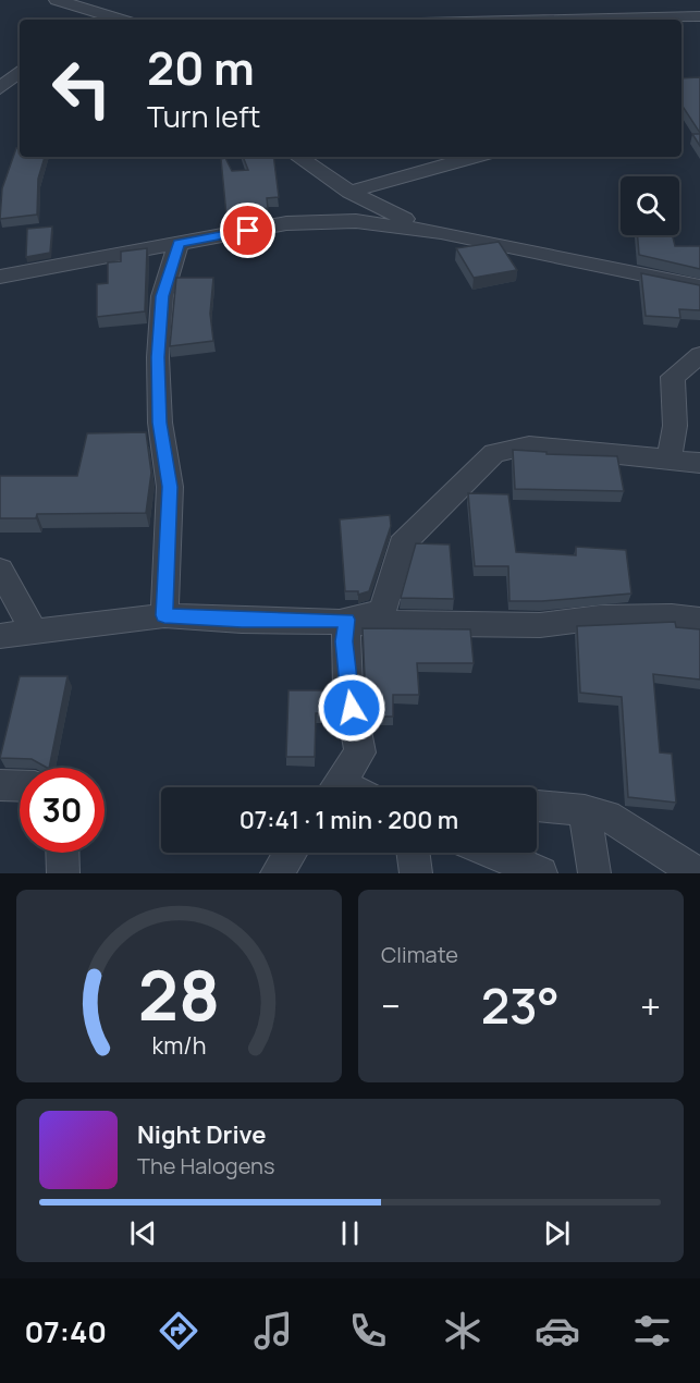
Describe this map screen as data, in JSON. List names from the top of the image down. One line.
{"page":{"turn":["20 m","Turn left"],"limit":"30","trip":"07:41 · 1 min · 200 m","tile":"Climate","heat":["−","23°","+"],"song":["Night Drive","The Halogens"],"tabs":"07:40","gauge":["28","km/h"]}}
